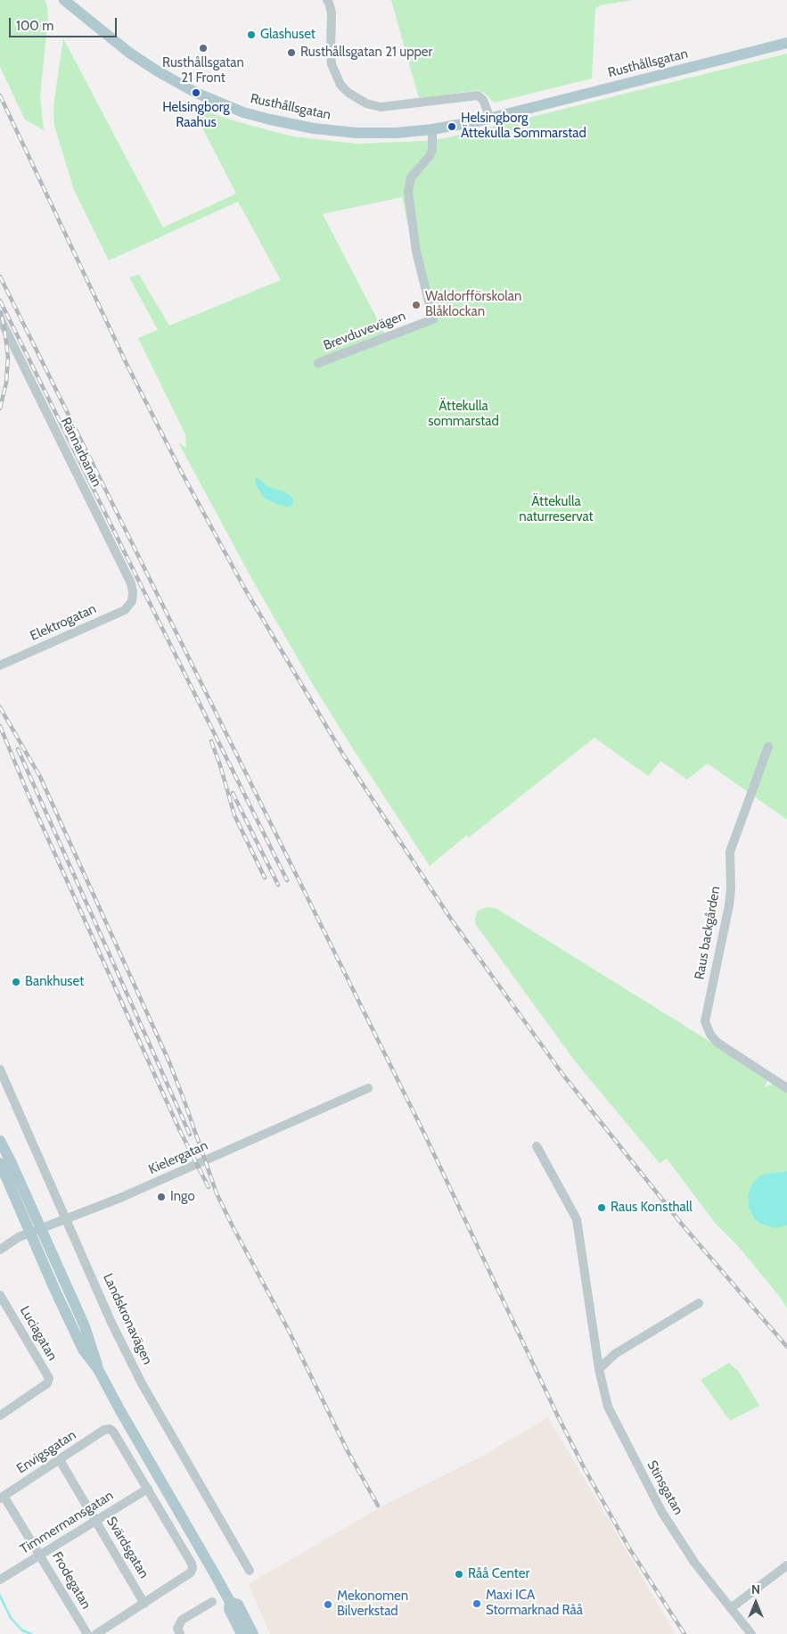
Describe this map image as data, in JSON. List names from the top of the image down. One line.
{"streets":{"main road":["Rusthållsgatan"],"street":["Brevduvevägen","Rännarbanan","Elektrogatan","Raus backgården","Kielergatan","Landskronavägen","Luciagatan","Envigsgatan","Stinsgatan","Timmermansgatan","Svärdsgatan","Frodegatan"]},"crossings":[["Rusthållsgatan","Brevduvevägen"],["Rännarbanan","Elektrogatan"],["Kielergatan","Landskronavägen"],["Envigsgatan","Timmermansgatan"],["Envigsgatan","Svärdsgatan"],["Envigsgatan","Frodegatan"],["Timmermansgatan","Svärdsgatan"],["Timmermansgatan","Frodegatan"]],"parks":["Ättekulla sommarstad","Ättekulla naturreservat"],"places":["Glashuset","Rusthållsgatan 21 Front","Rusthållsgatan 21 upper","Helsingborg Raahus","Helsingborg Ättekulla Sommarstad","Waldorfförskolan Blåklockan","Bankhuset","Ingo","Raus Konsthall","Råå Center","Maxi ICA Stormarknad Råå","Mekonomen Bilverkstad"],"scale_bar":"100 m","north":"top"}
